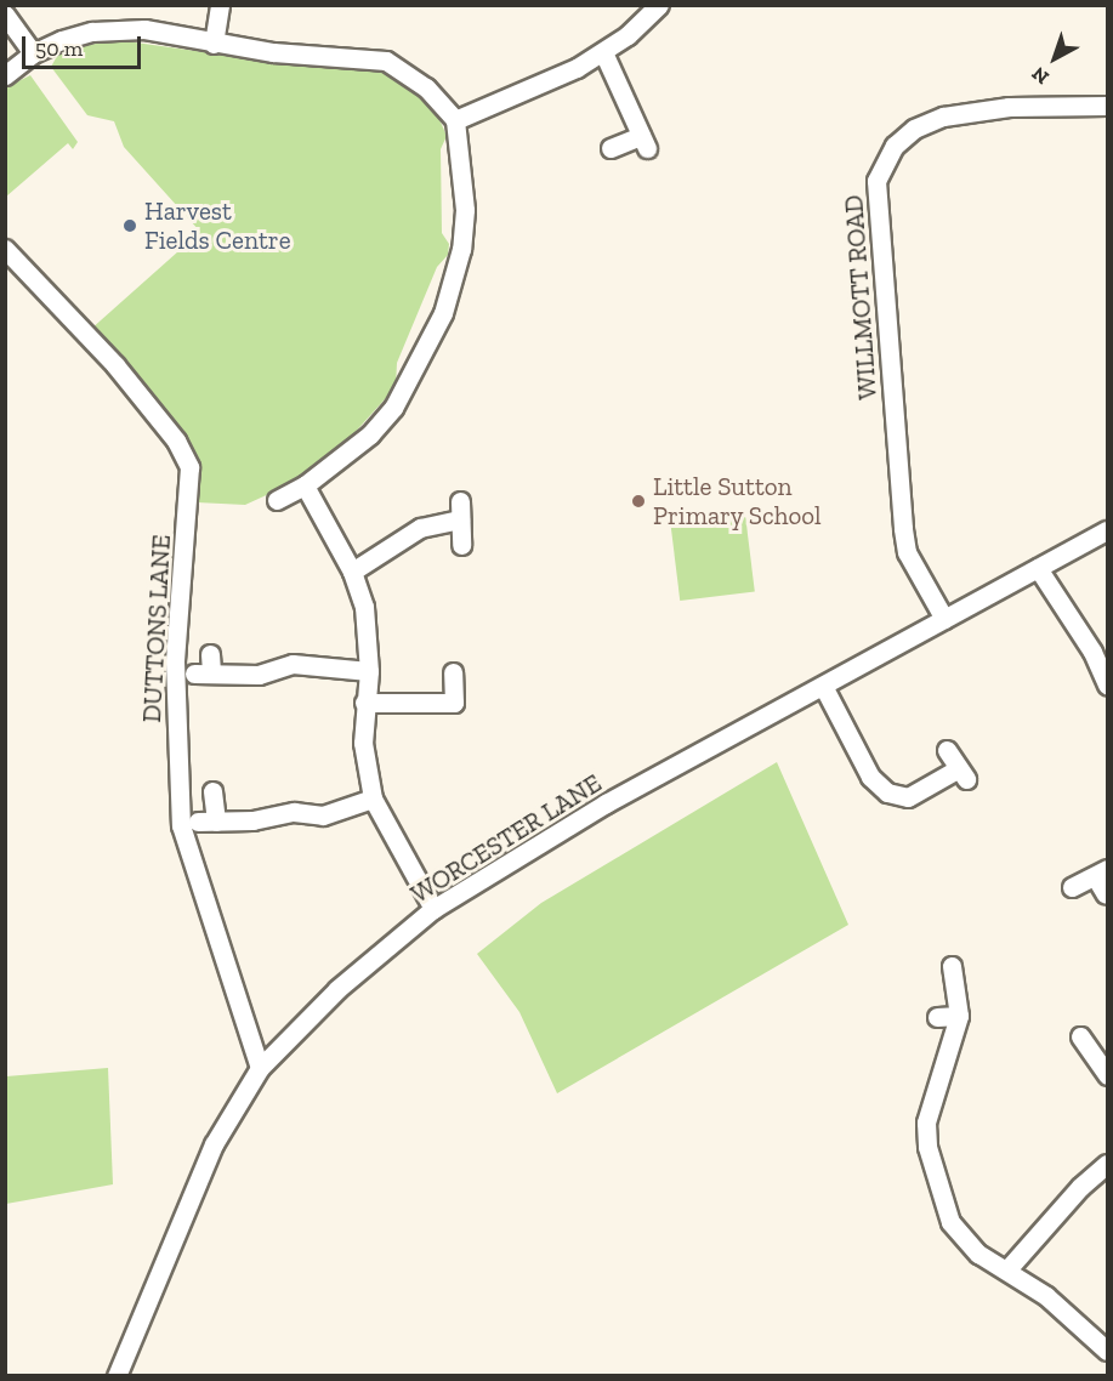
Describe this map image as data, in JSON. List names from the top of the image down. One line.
{"streets":{"street":["WILLMOTT ROAD","DUTTONS LANE","WORCESTER LANE"]},"crossings":[["WILLMOTT ROAD","WORCESTER LANE"],["DUTTONS LANE","WORCESTER LANE"]],"places":["Harvest Fields Centre","Little Sutton Primary School"],"scale_bar":"50 m","north":"bottom left"}
